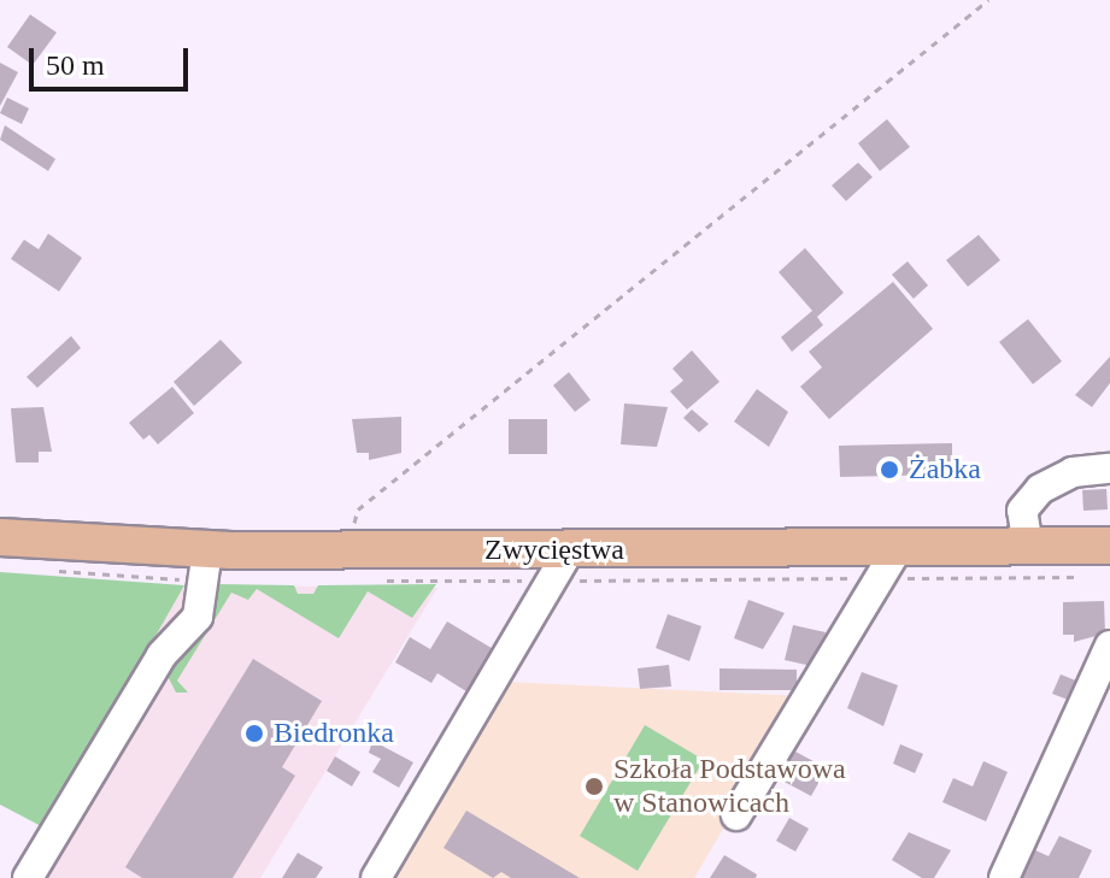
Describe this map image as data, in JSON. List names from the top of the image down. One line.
{"streets":{"main road":["Zwycięstwa"]},"places":["Żabka","Biedronka","Szkoła Podstawowa w Stanowicach"],"scale_bar":"50 m"}
